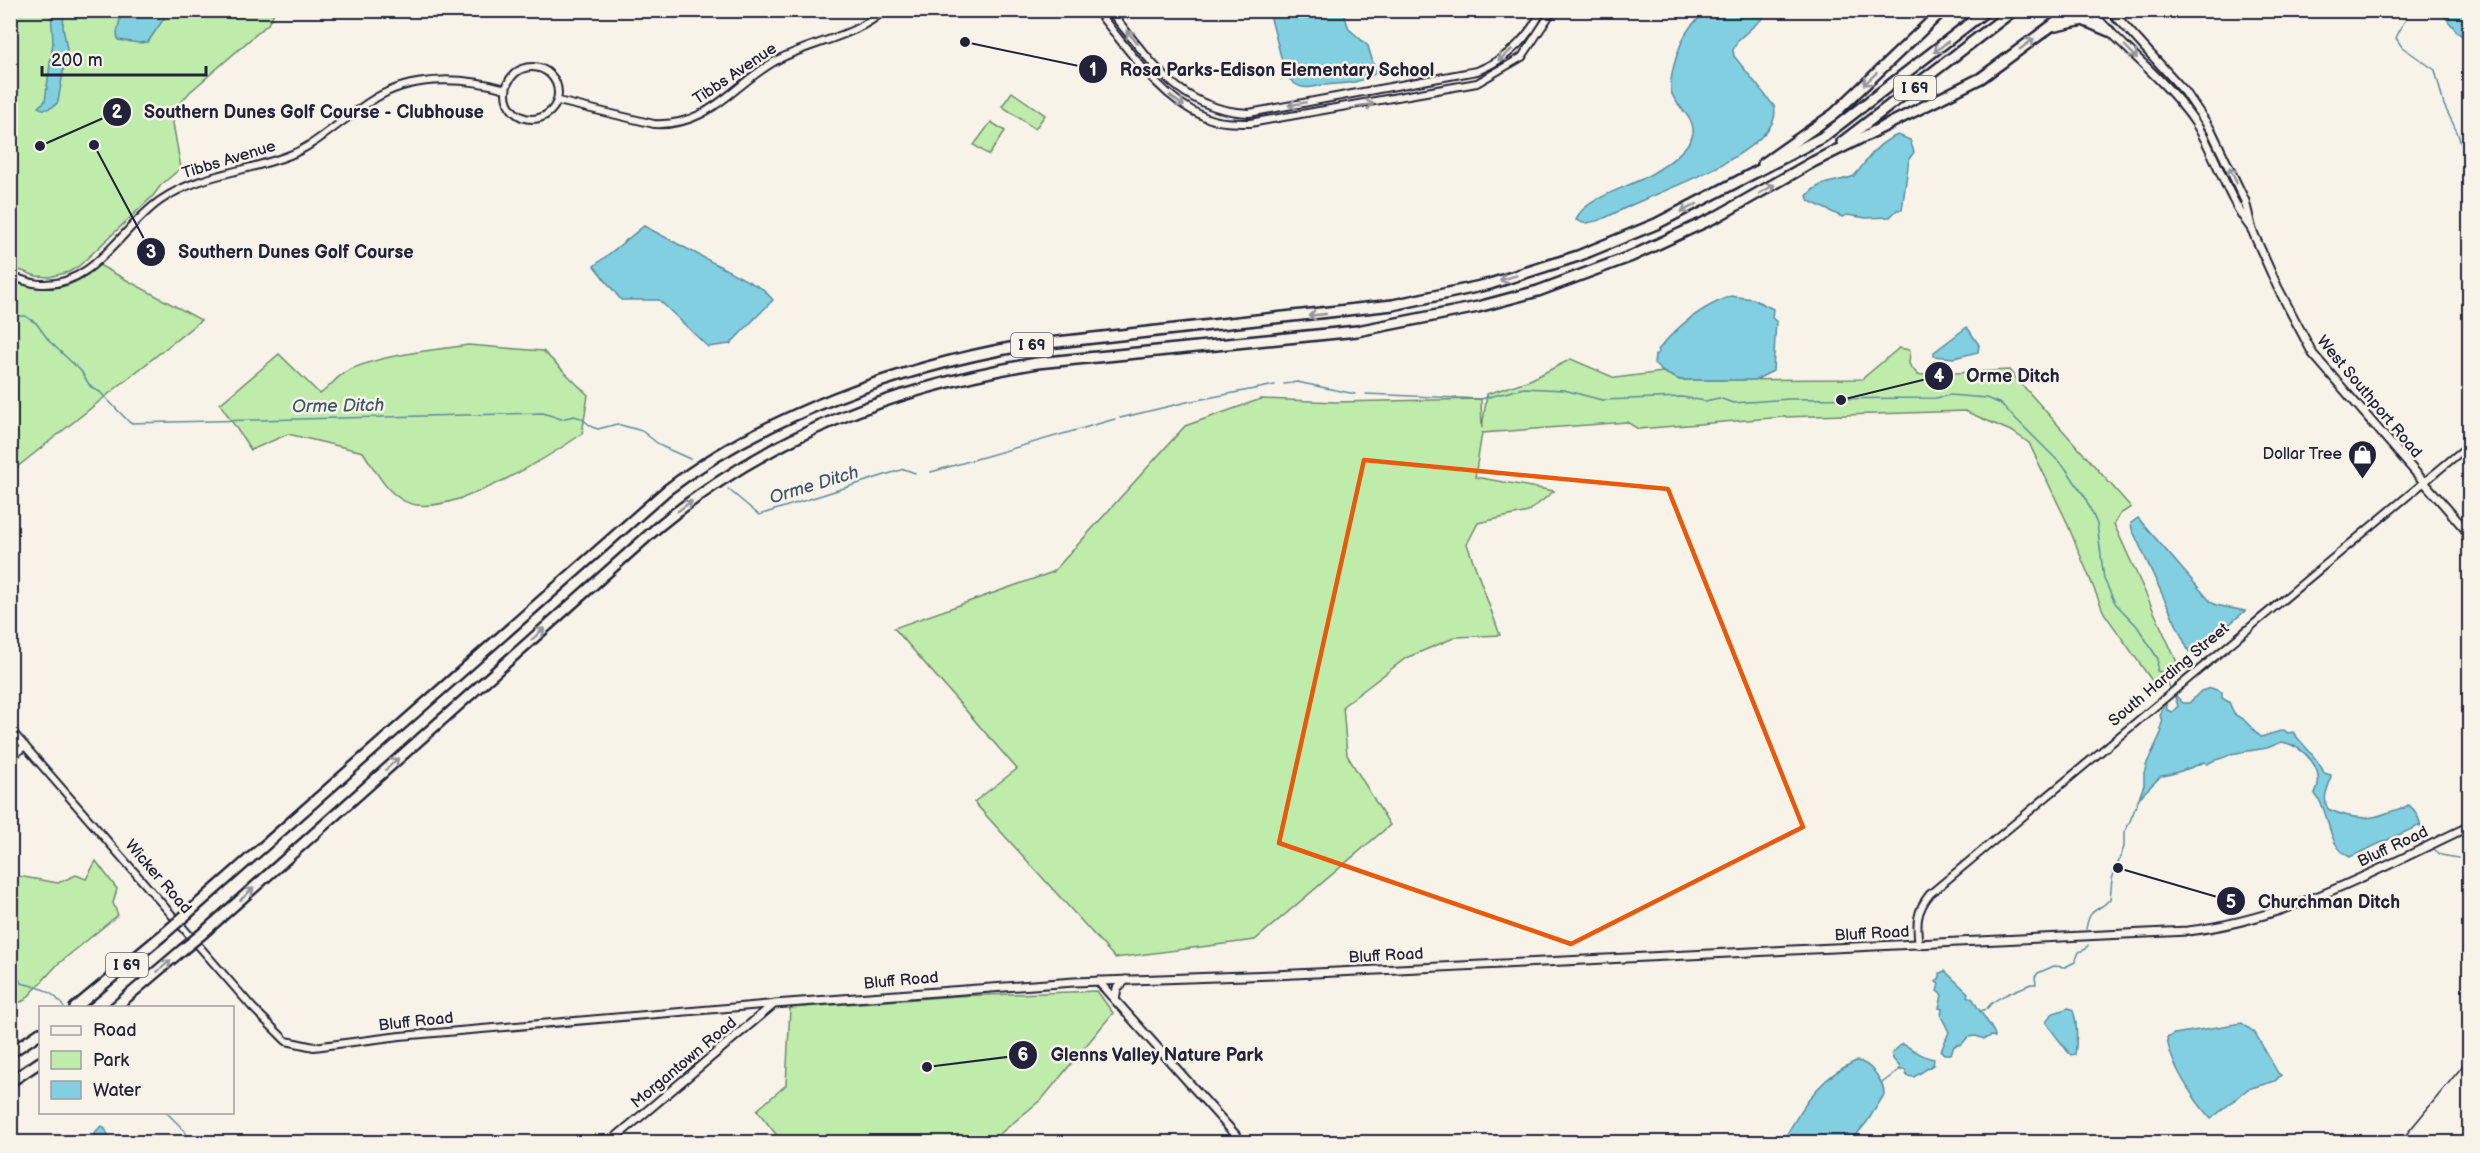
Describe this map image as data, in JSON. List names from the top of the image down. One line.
{"streets":{"highway":["I 69"],"main road":["West Southport Road","Bluff Road","Morgantown Road"],"street":["Tibbs Avenue","South Harding Street","Wicker Road"]},"crossings":[["West Southport Road","South Harding Street"],["South Harding Street","Bluff Road"],["Bluff Road","Wicker Road"],["Bluff Road","Morgantown Road"]],"water":["Orme Ditch"],"places":{"other":["Rosa Parks-Edison Elementary School","Southern Dunes Golf Course","Southern Dunes Golf Course - Clubhouse","Orme Ditch","Churchman Ditch","Glenns Valley Nature Park"],"shop":["Dollar Tree"]},"legend":["Road","Park","Water"],"scale_bar":"200 m"}
